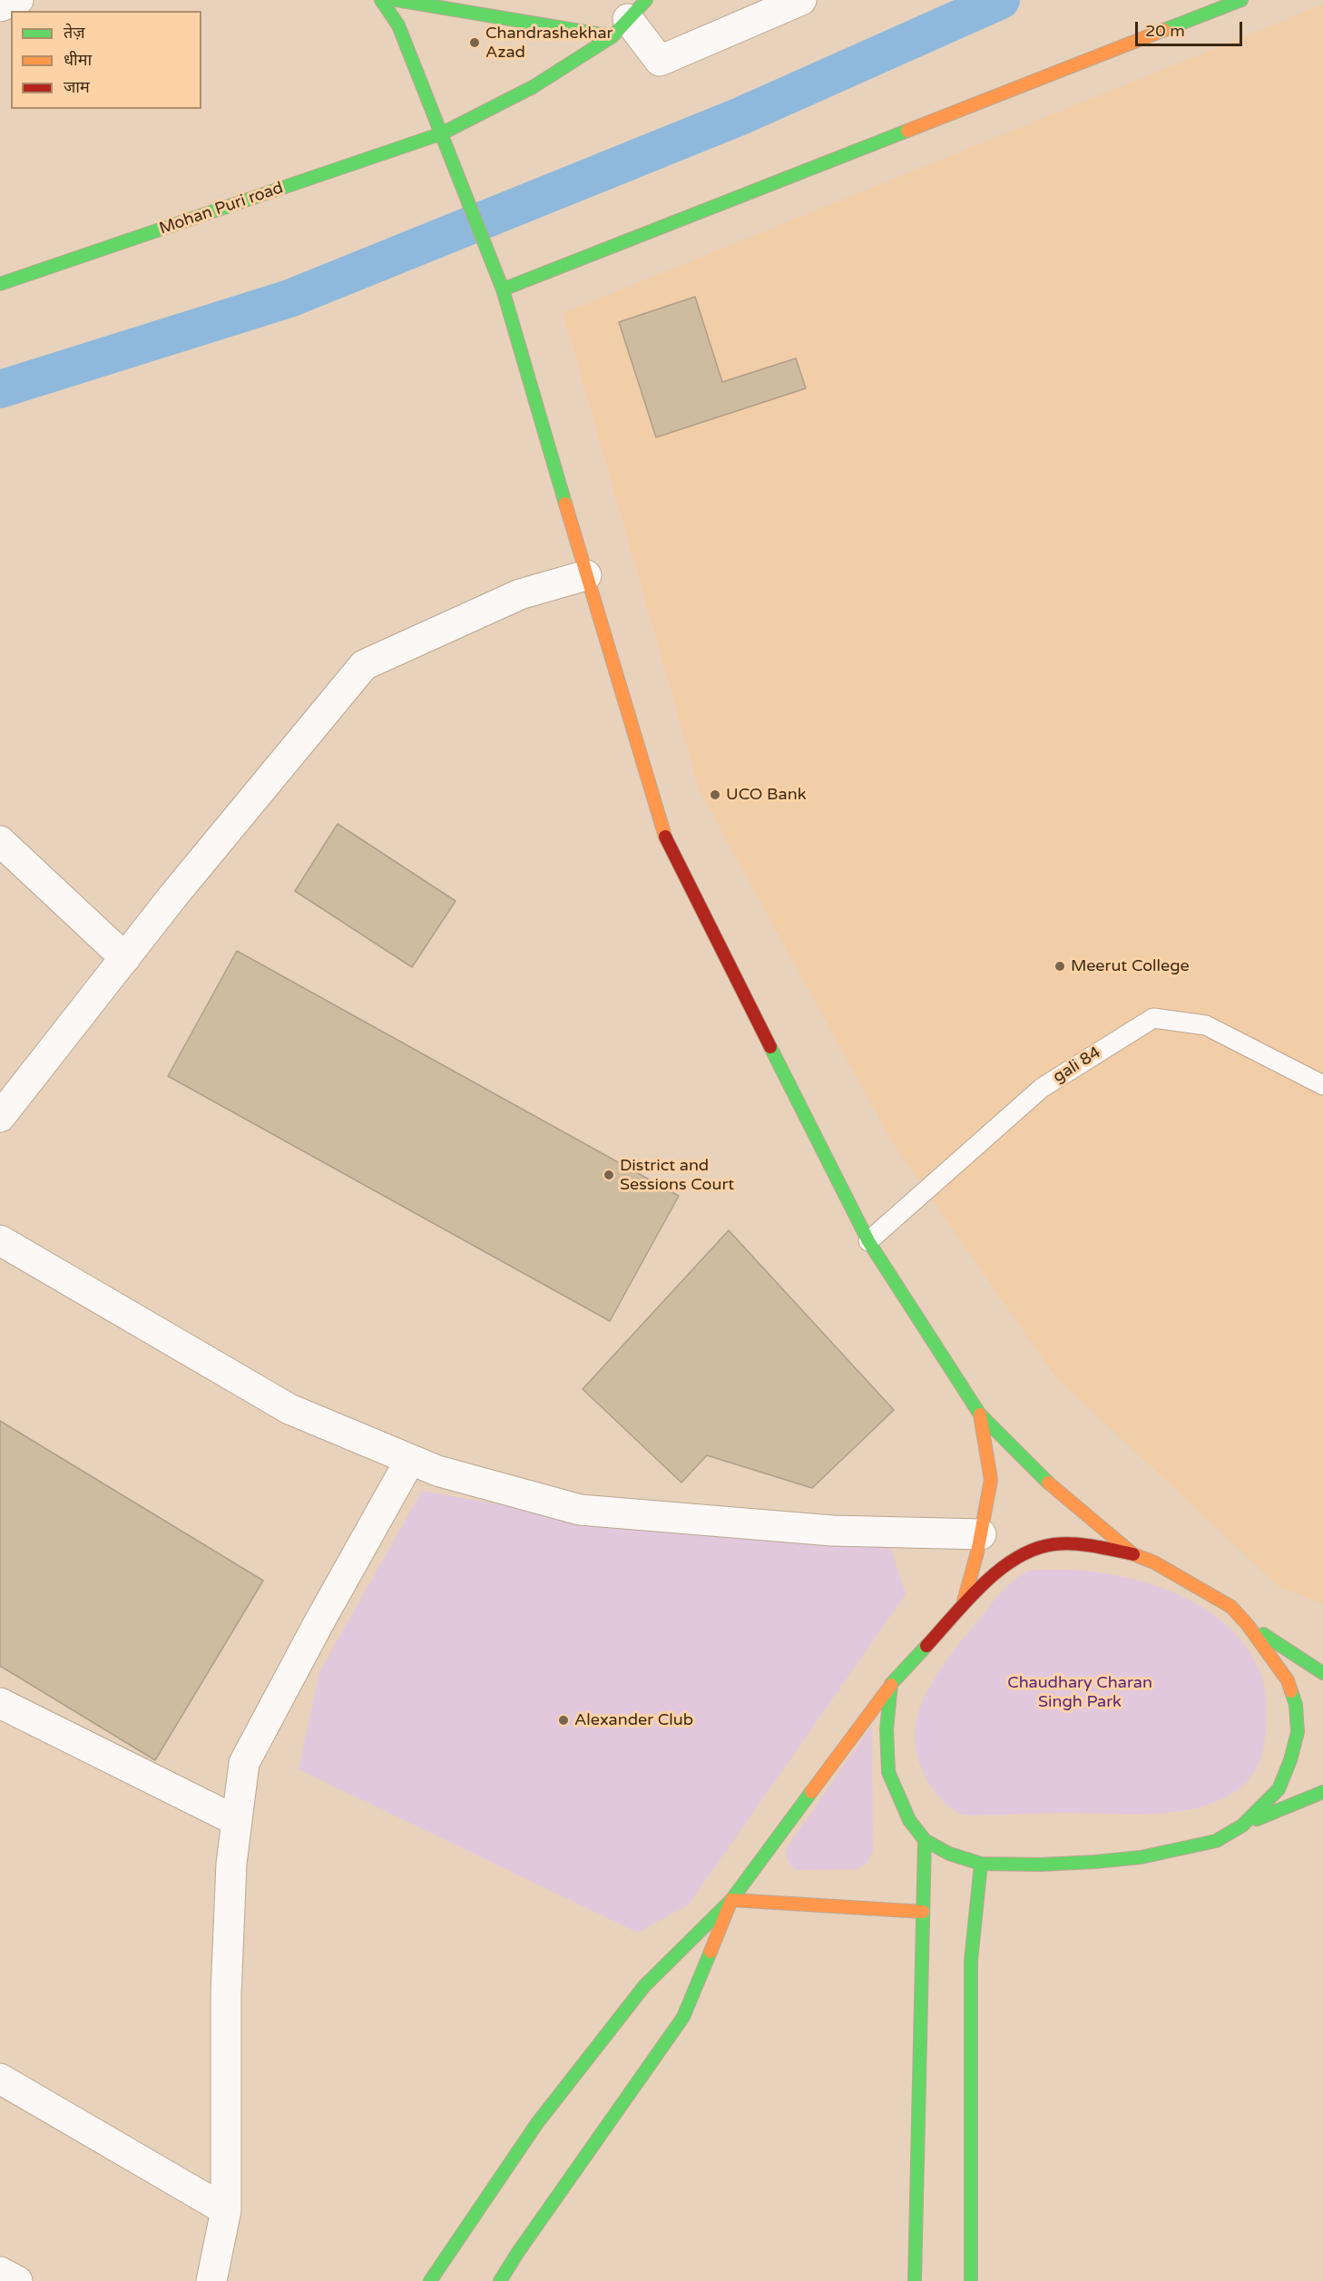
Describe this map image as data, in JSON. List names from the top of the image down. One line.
{"streets":{"street":["Mohan Puri road"],"lane":["gali 84"]},"parks":["Chaudhary Charan Singh Park"],"places":["Chandrashekhar Azad","UCO Bank","Meerut College","District and Sessions Court","Alexander Club"],"legend":["तेज़","धीमा","जाम"],"scale_bar":"20 m"}
